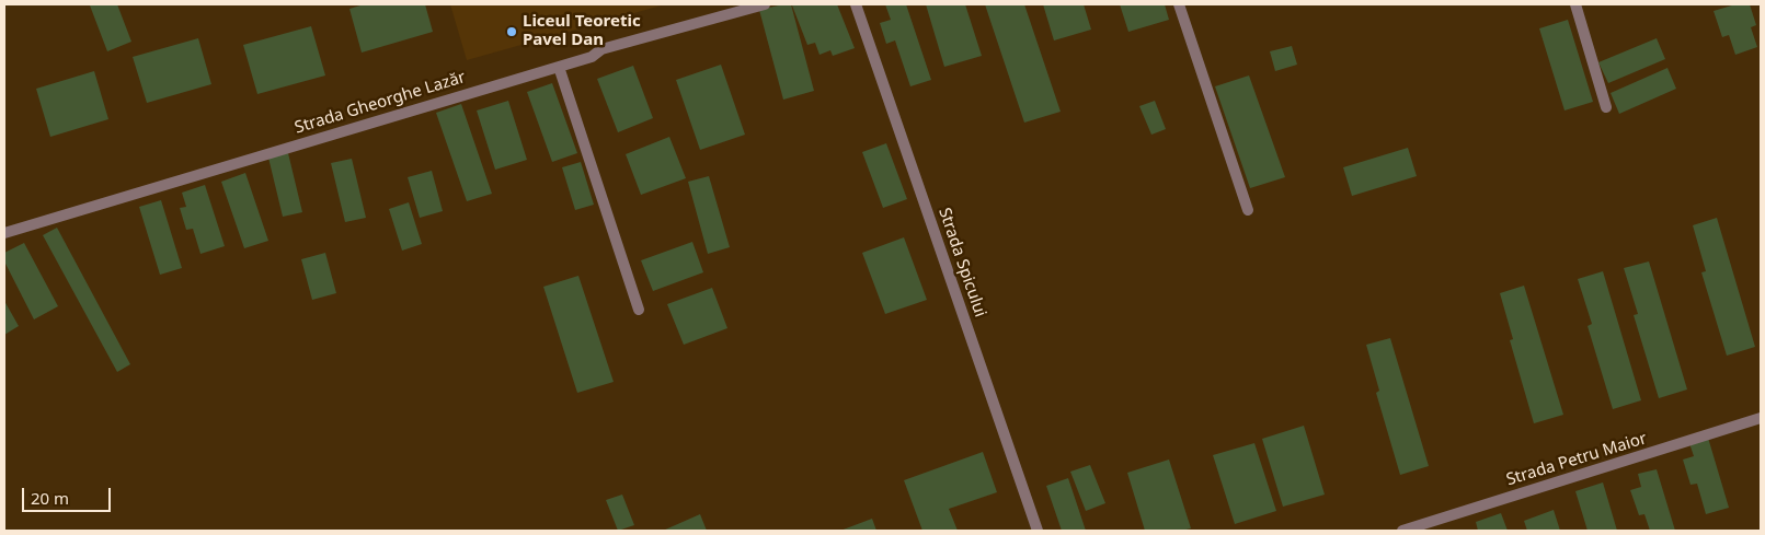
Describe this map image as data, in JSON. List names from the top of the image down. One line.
{"streets":{"street":["Strada Gheorghe Lazăr","Strada Spicului","Strada Petru Maior"]},"places":["Liceul Teoretic Pavel Dan"],"scale_bar":"20 m"}
